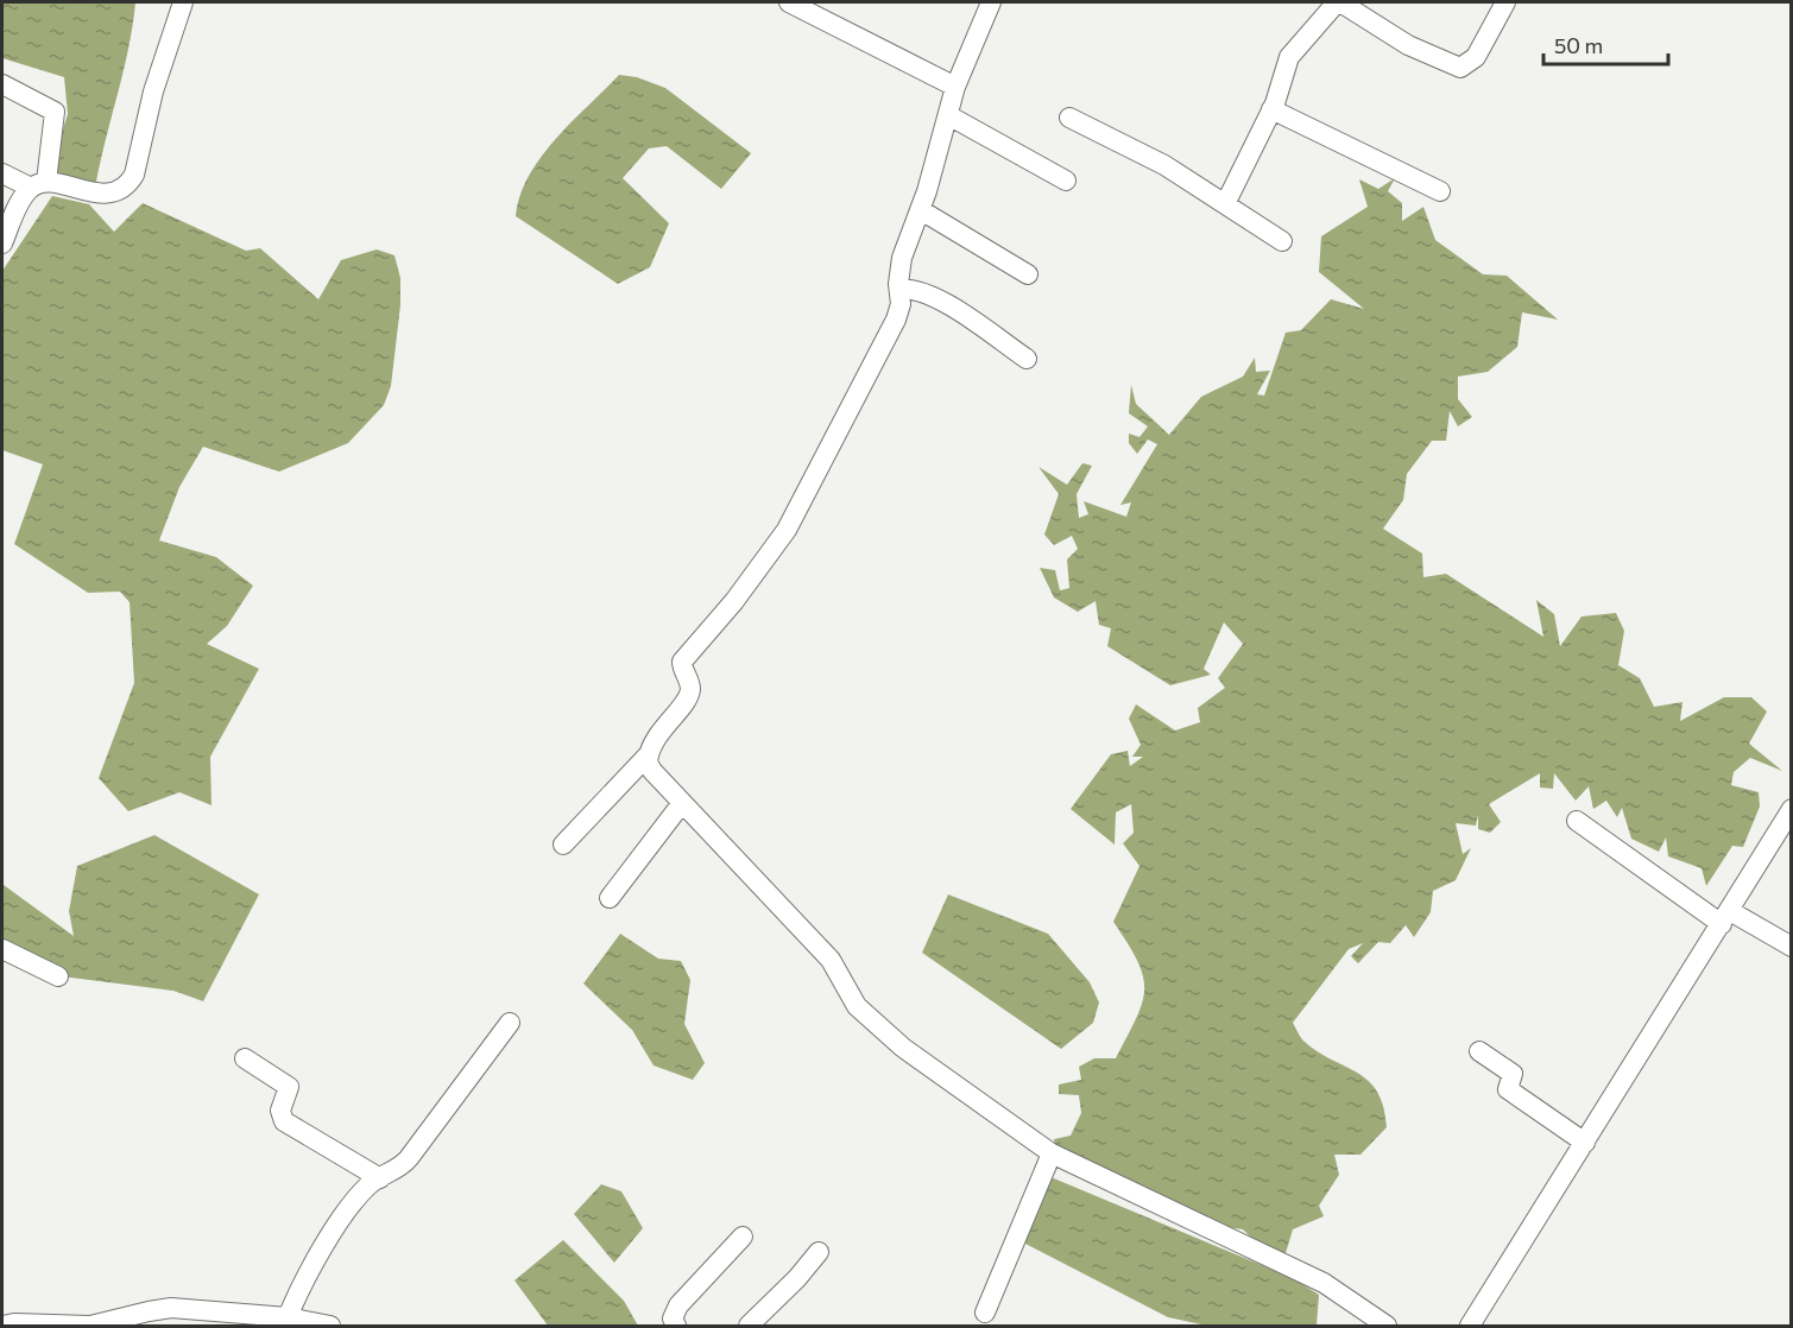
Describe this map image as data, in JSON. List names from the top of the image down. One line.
{"scale_bar":"50 m"}
